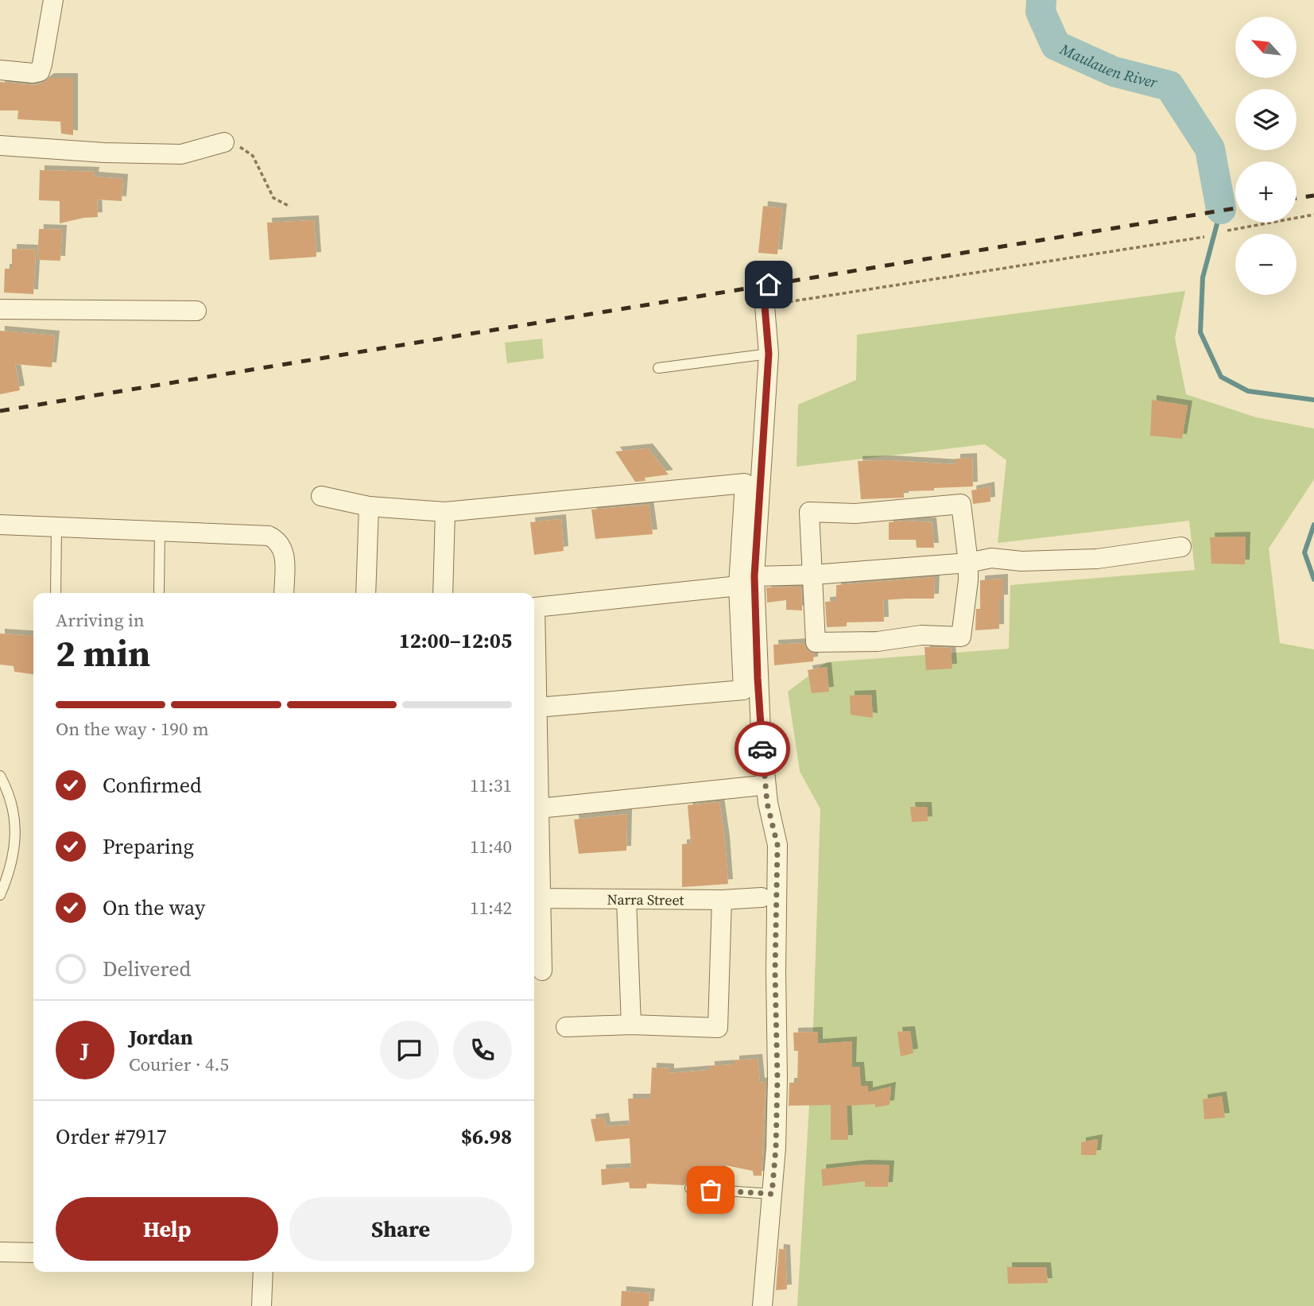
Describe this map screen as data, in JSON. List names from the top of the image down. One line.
{"streets":{"street":["Narra Street"]},"water":["Maulauen River"],"north":"top left","page":{"map_buttons":["+","−"],"heading":["2 min","Arriving in","12:00–12:05"],"panel":["Jordan","Courier · 4.5","Order #7917","$6.98"],"bar":"On the way · 190 m","list":[["Confirmed","11:31"],["Preparing","11:40"],["On the way","11:42"],"Delivered"],"round":"J","buttons":["Help","Share"]}}
